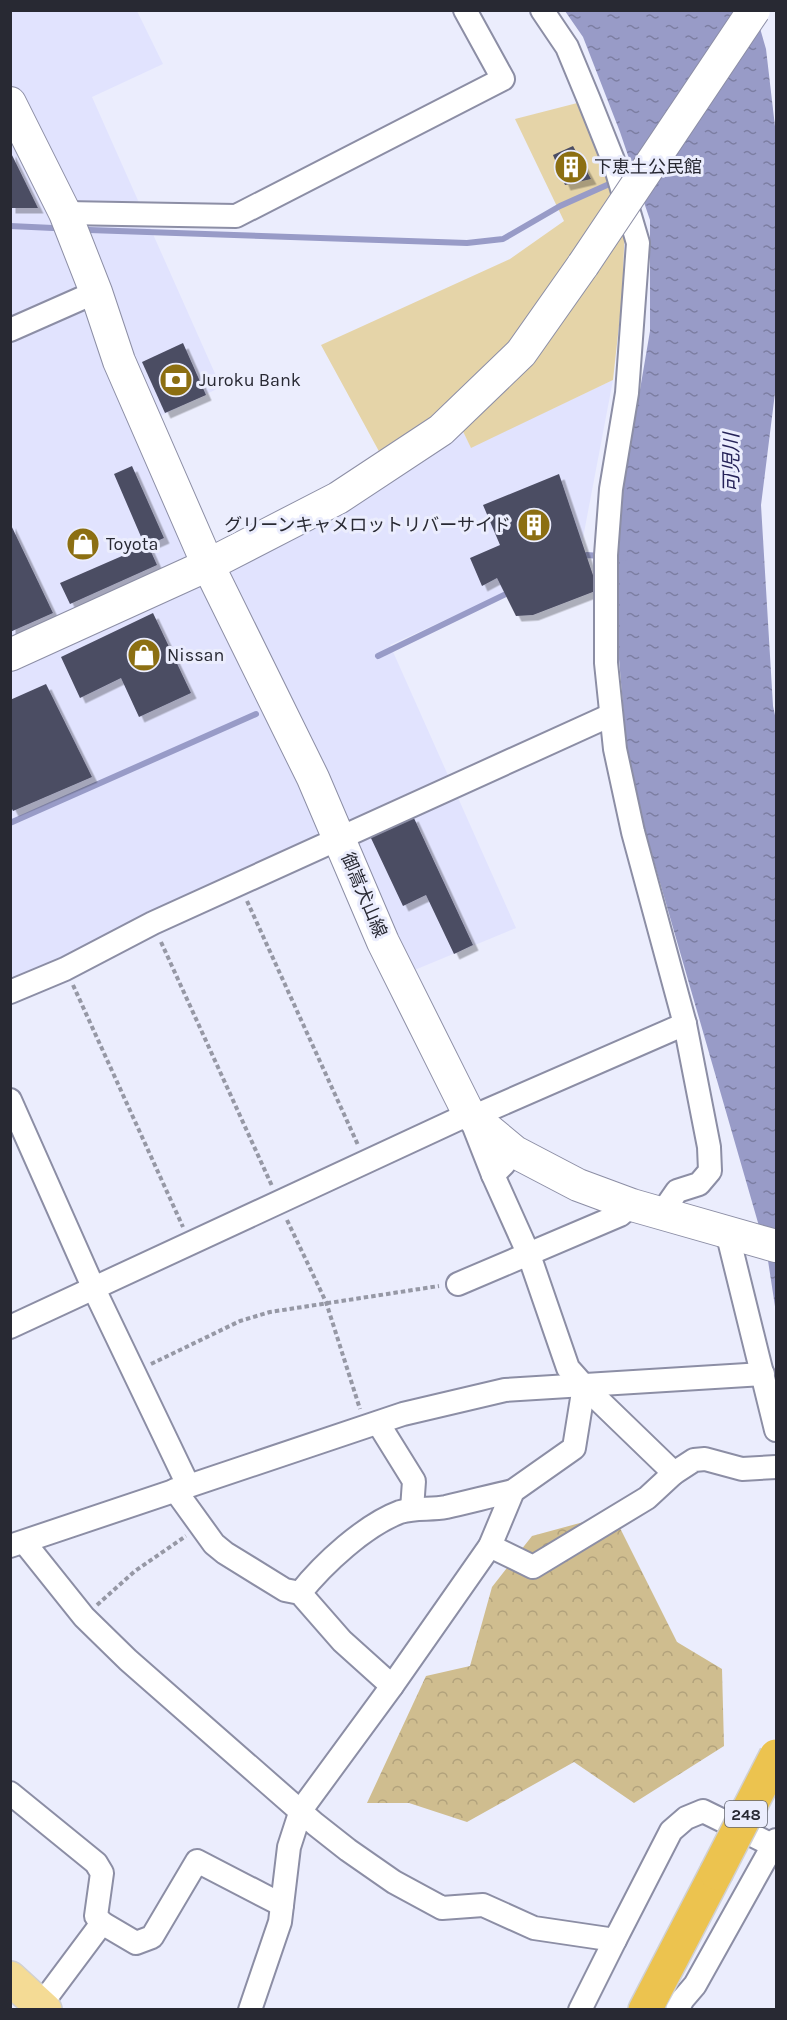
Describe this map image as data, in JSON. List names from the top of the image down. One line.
{"streets":{"highway":["248"],"street":["御嵩犬山線"]},"water":["可児川"],"places":{"building":["下恵土公民館","グリーンキャメロットリバーサイド"],"bank":["Juroku Bank"],"shop":["Toyota","Nissan"]}}
